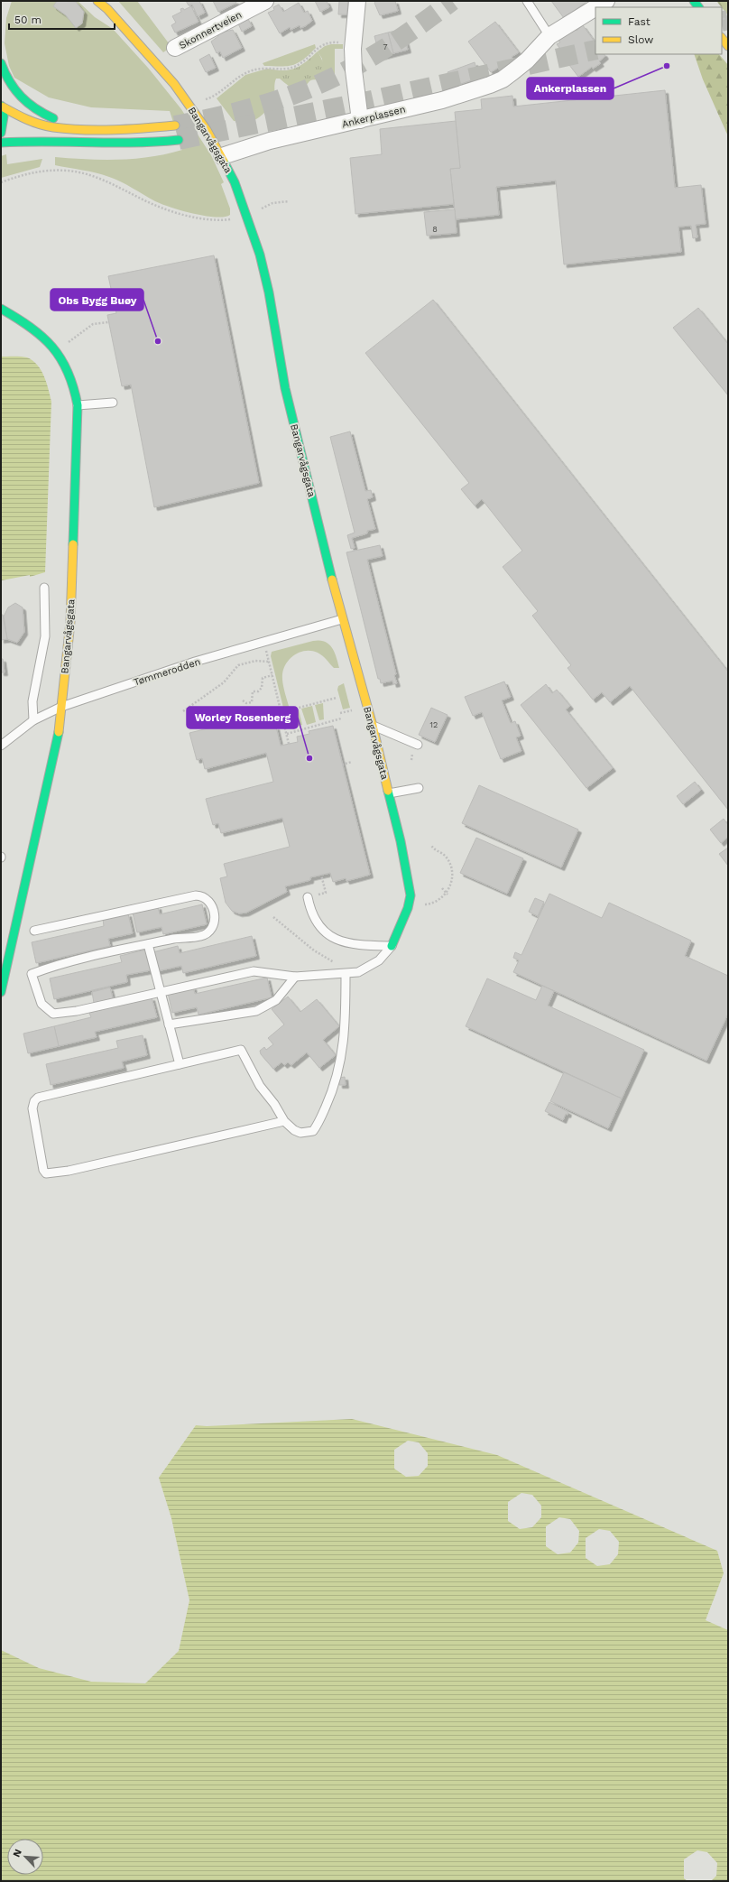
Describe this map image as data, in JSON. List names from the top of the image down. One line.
{"streets":{"main road":["Bangarvågsgata"],"street":["Skonnertveien","Ankerplassen"],"lane":["Tømmerodden"]},"crossings":[["Ankerplassen","Bangarvågsgata"],["Bangarvågsgata","Tømmerodden"]],"places":["Ankerplassen","Obs Bygg Buøy","Worley Rosenberg"],"house_numbers":["7","8","12"],"legend":["Fast","Slow"],"scale_bar":"50 m","north":"top left"}
